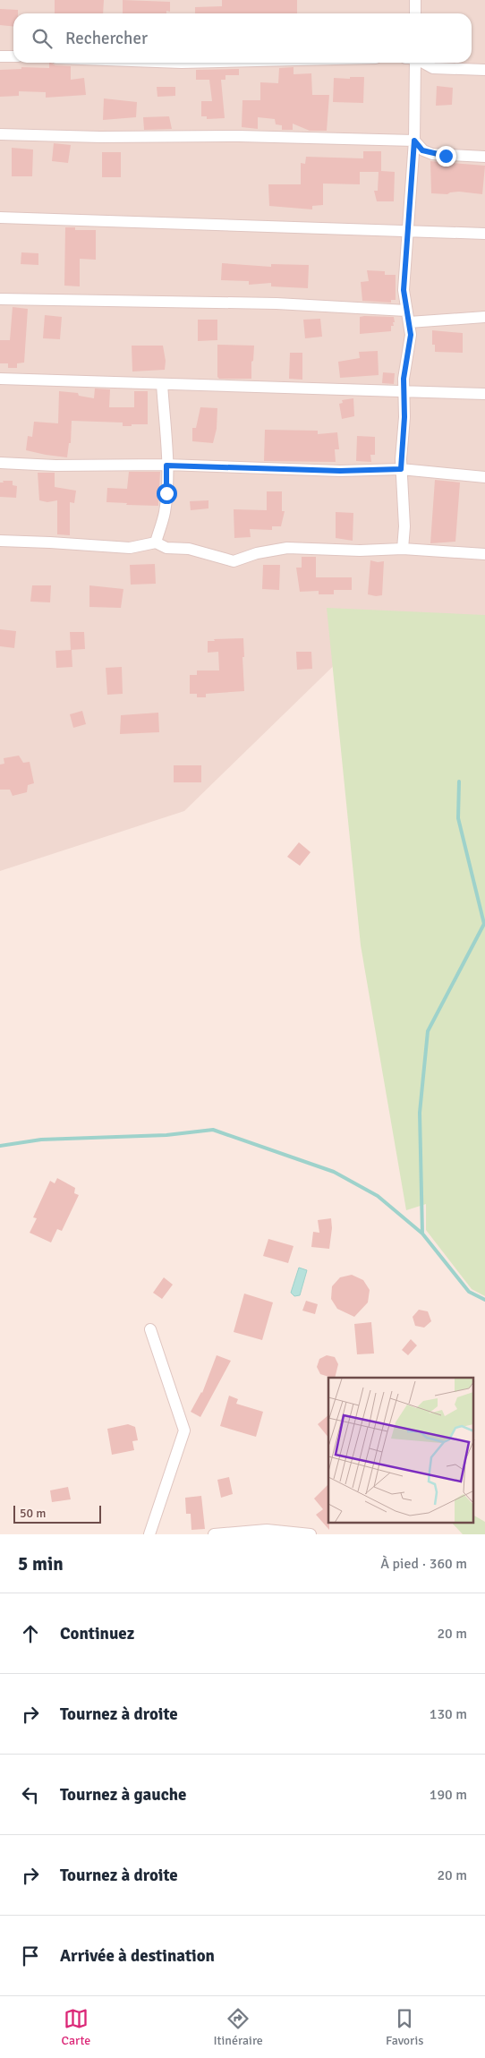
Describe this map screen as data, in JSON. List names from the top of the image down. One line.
{"scale_bar":"50 m","page":{"search":"Rechercher","scale":"50 m","heading":["5 min","À pied · 360 m"],"list":[["Continuez","20 m"],["Tournez à droite","130 m"],["Tournez à gauche","190 m"],["Tournez à droite","20 m"],"Arrivée à destination"],"nav":["Carte","Itinéraire","Favoris"]}}
